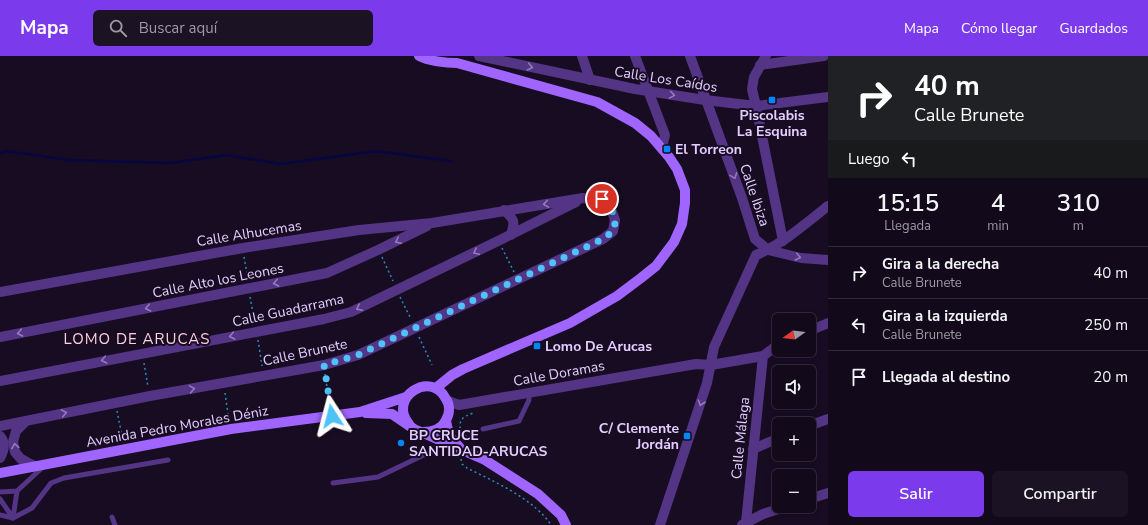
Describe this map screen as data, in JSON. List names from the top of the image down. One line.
{"streets":{"main road":["Avenida Pedro Morales Déniz"],"street":["Calle Los Caídos","Calle Ibiza","Calle Alhucemas","Calle Alto los Leones","Calle Guadarrama","Calle Brunete","Calle Doramas","Calle Málaga"]},"crossings":[["Calle Los Caídos","Calle Ibiza"],["Calle Alhucemas","Calle Alto los Leones"],["Calle Alhucemas","Calle Guadarrama"],["Calle Alhucemas","Calle Brunete"],["Calle Doramas","Calle Málaga"]],"one_way":["Calle Los Caídos","Calle Alto los Leones","Calle Guadarrama"],"districts":["LOMO DE ARUCAS"],"places":{"transit":["Piscolabis La Esquina","El Torreon","Lomo De Arucas","C/ Clemente Jordán"],"other":["BP CRUCE SANTIDAD-ARUCAS"]},"north":"left","page":{"header":"Mapa","search":"Buscar aquí","nav":["Mapa","Cómo llegar","Guardados"],"turn":["40 m","Calle Brunete"],"then":"Luego","eta":["15:15","Llegada","4","min","310","m"],"list":[{"name":"Gira a la derecha","note":"Calle Brunete","value":"40 m"},{"name":"Gira a la izquierda","note":"Calle Brunete","value":"250 m"},{"name":"Llegada al destino","value":"20 m"}],"map_buttons":["+","−"],"buttons":["Salir","Compartir"]}}
